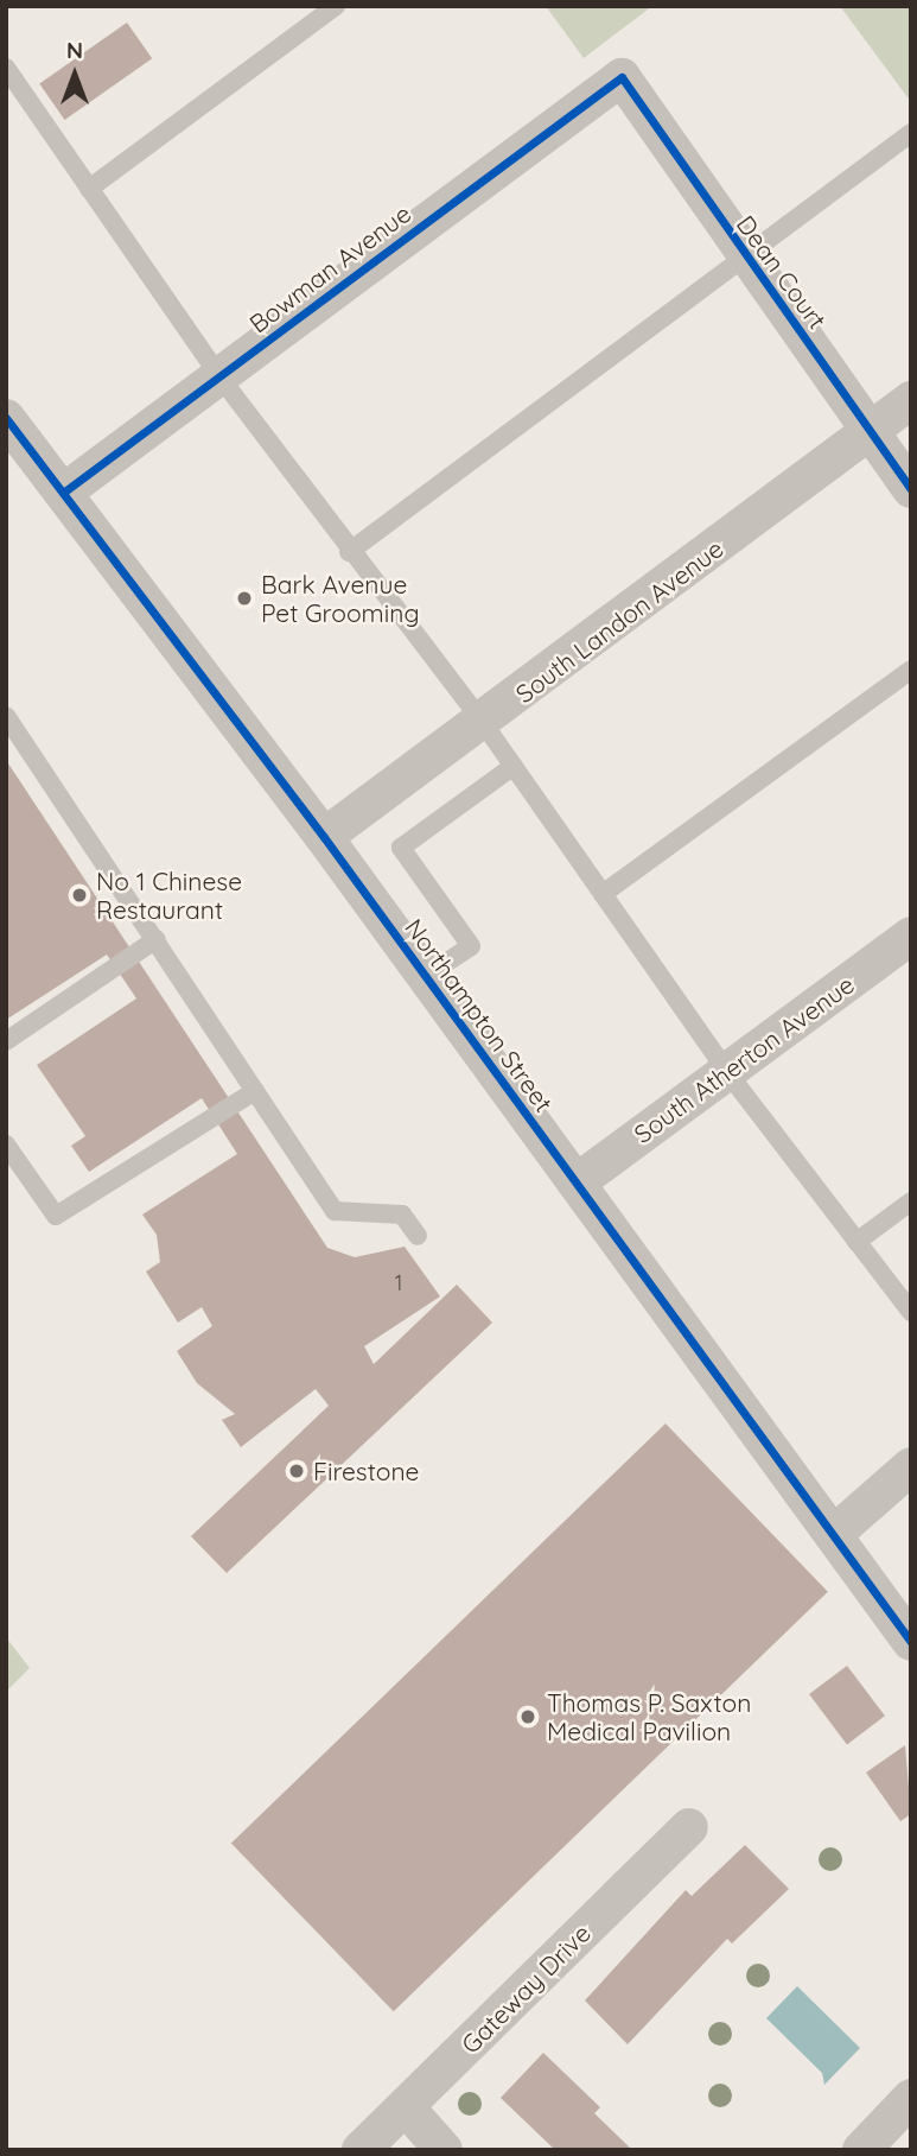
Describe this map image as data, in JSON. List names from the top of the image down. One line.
{"streets":{"street":["Bowman Avenue","Dean Court","South Landon Avenue","Northampton Street","South Atherton Avenue","Gateway Drive"]},"crossings":[["Bowman Avenue","Dean Court"],["Bowman Avenue","Northampton Street"],["Dean Court","South Landon Avenue"],["South Landon Avenue","Northampton Street"],["Northampton Street","South Atherton Avenue"]],"places":["Bark Avenue Pet Grooming","No 1 Chinese Restaurant","Firestone","Thomas P. Saxton Medical Pavilion"],"house_numbers":["1"],"north":"top"}
